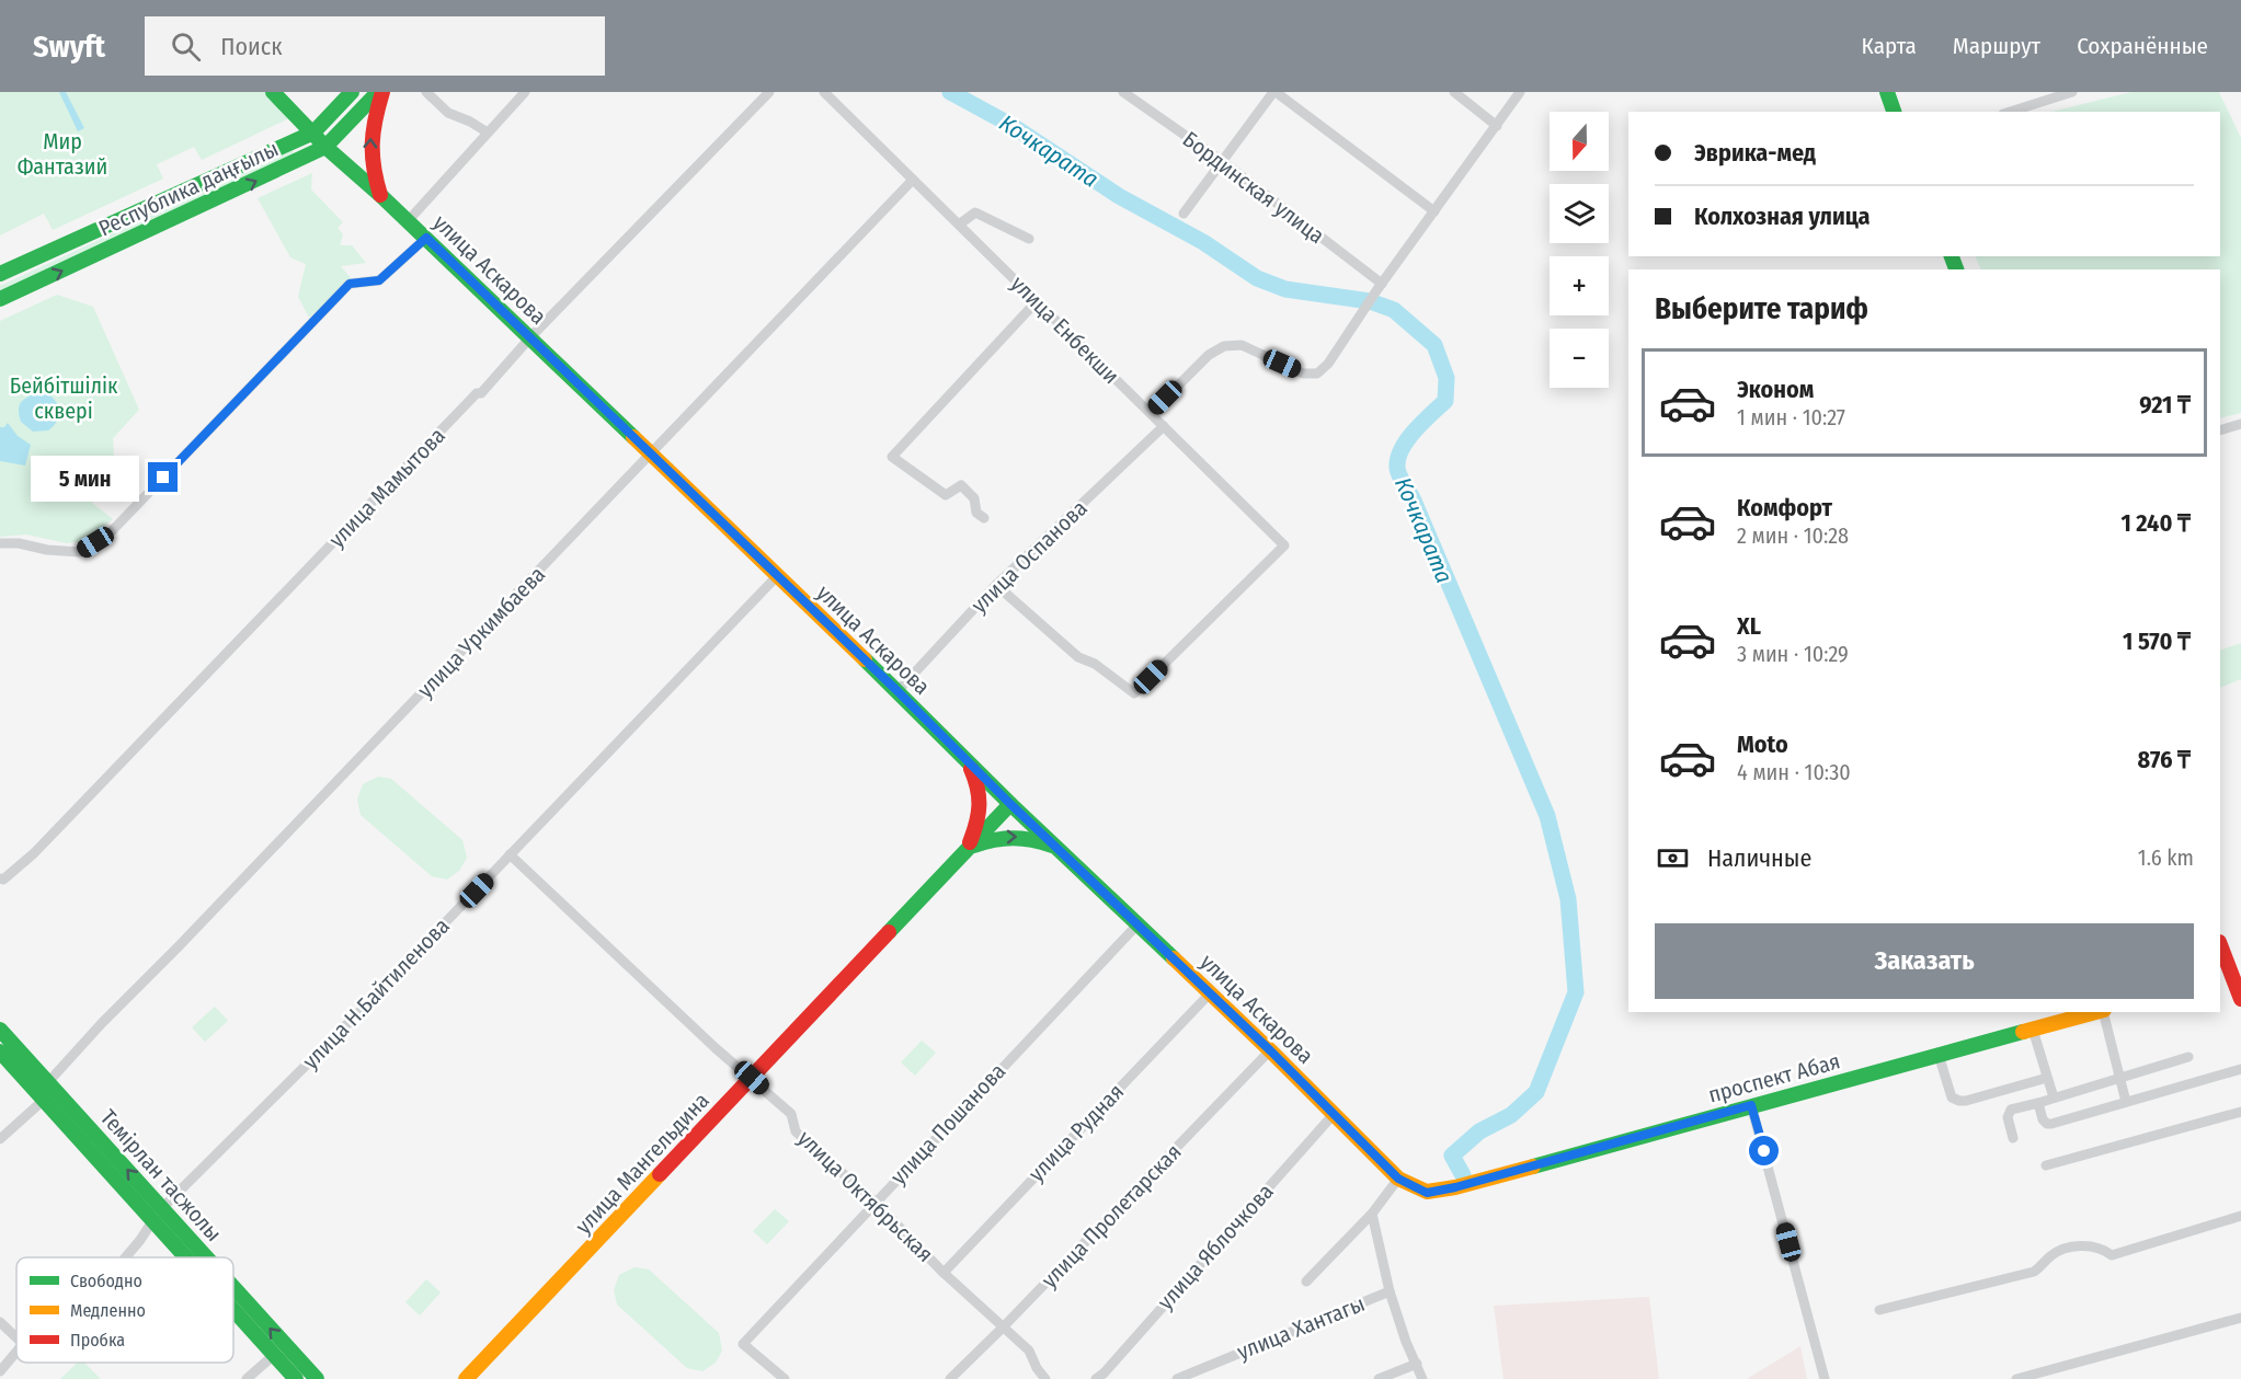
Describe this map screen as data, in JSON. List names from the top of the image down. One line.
{"streets":{"main road":["Республика даңғылы","улица Аскарова","проспект Абая","улица Мангельдина","Темірлан тасжолы"],"street":["Бординская улица","улица Енбекши","улица Мамытова","улица Оспанова","улица Уркимбаева","улица Н.Байтиленова","улица Пошанова","улица Рудная","улица Октябрьская","улица Пролетарская","улица Яблочкова","улица Хантагы"]},"crossings":[["Республика даңғылы","улица Аскарова"],["улица Аскарова","улица Мамытова"],["улица Аскарова","улица Оспанова"],["улица Аскарова","улица Уркимбаева"],["улица Аскарова","улица Н.Байтиленова"],["улица Аскарова","проспект Абая"],["улица Аскарова","улица Пошанова"],["улица Аскарова","улица Рудная"],["улица Аскарова","улица Мангельдина"],["улица Аскарова","улица Пролетарская"],["улица Аскарова","улица Яблочкова"],["улица Енбекши","улица Оспанова"],["улица Енбекши","улица Уркимбаева"],["улица Уркимбаева","Темірлан тасжолы"],["улица Н.Байтиленова","Темірлан тасжолы"],["улица Н.Байтиленова","улица Октябрьская"],["улица Пошанова","улица Октябрьская"],["улица Рудная","улица Октябрьская"],["улица Мангельдина","улица Октябрьская"],["улица Октябрьская","улица Пролетарская"]],"water":["Кочкарата"],"parks":["Мир Фантазий","Бейбітшілік сквері"],"legend":["Свободно","Медленно","Пробка"],"north":"bottom","page":{"header":"Swyft","search":"Поиск","nav":["Карта","Маршрут","Сохранённые"],"map_buttons":["+","−"],"banner":["Эврика-мед","Колхозная улица"],"heading":"Выберите тариф","list":[{"name":"Эконом","note":"1 мин · 10:27","value":"921 ₸"},{"name":"Комфорт","note":"2 мин · 10:28","value":"1 240 ₸"},{"name":"XL","note":"3 мин · 10:29","value":"1 570 ₸"},{"name":"Moto","note":"4 мин · 10:30","value":"876 ₸"}],"bubble":"5 мин","pay":["Наличные","1.6 km"],"buttons":"Заказать"}}
